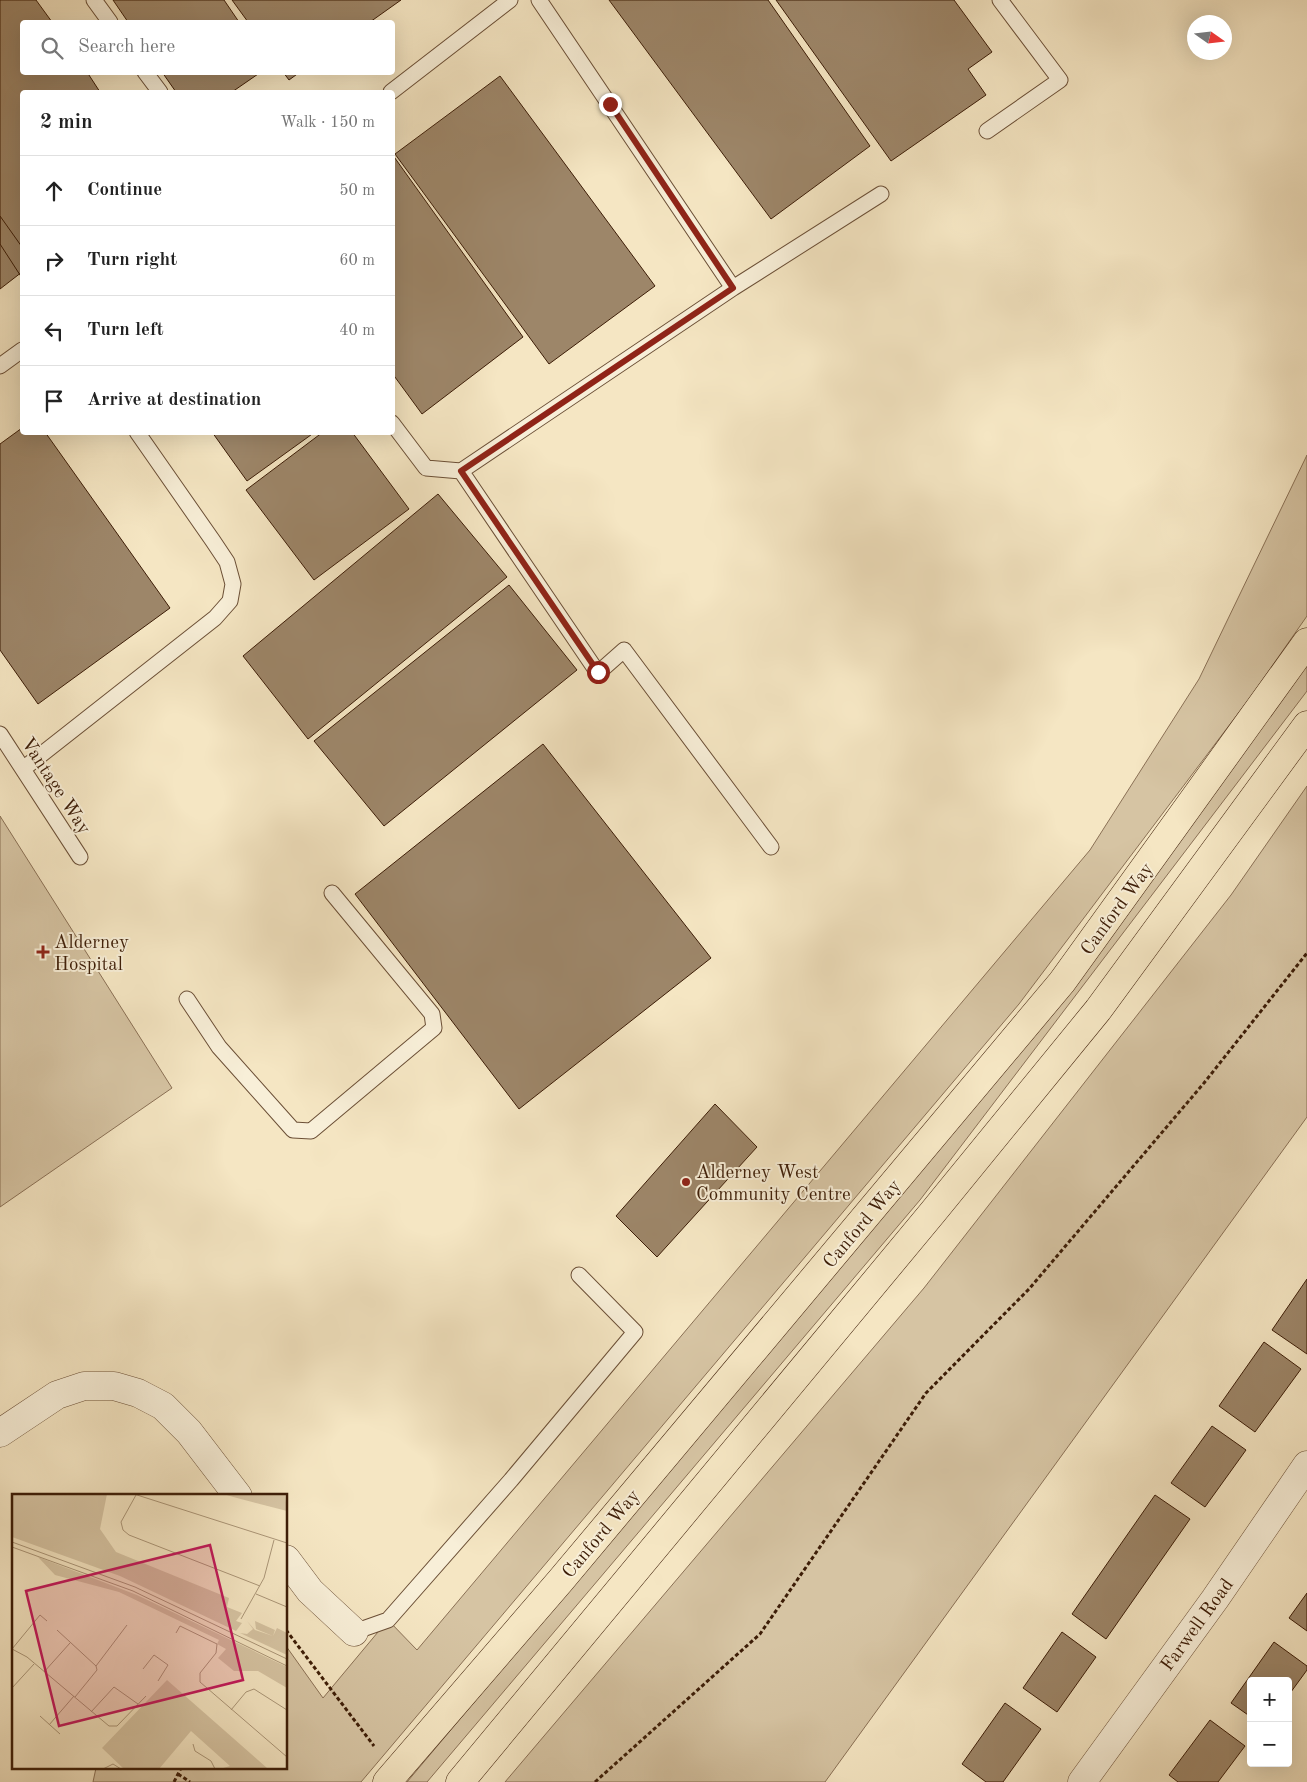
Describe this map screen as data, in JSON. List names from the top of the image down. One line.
{"streets":{"highway":["Canford Way"],"street":["Farwell Road"],"lane":["Vantage Way"]},"places":{"health":["Alderney Hospital"],"other":["Alderney West Community Centre"]},"north":"right","page":{"search":"Search here","heading":["2 min","Walk · 150 m"],"list":[["Continue","50 m"],["Turn right","60 m"],["Turn left","40 m"],"Arrive at destination"],"map_buttons":["+","−"]}}
